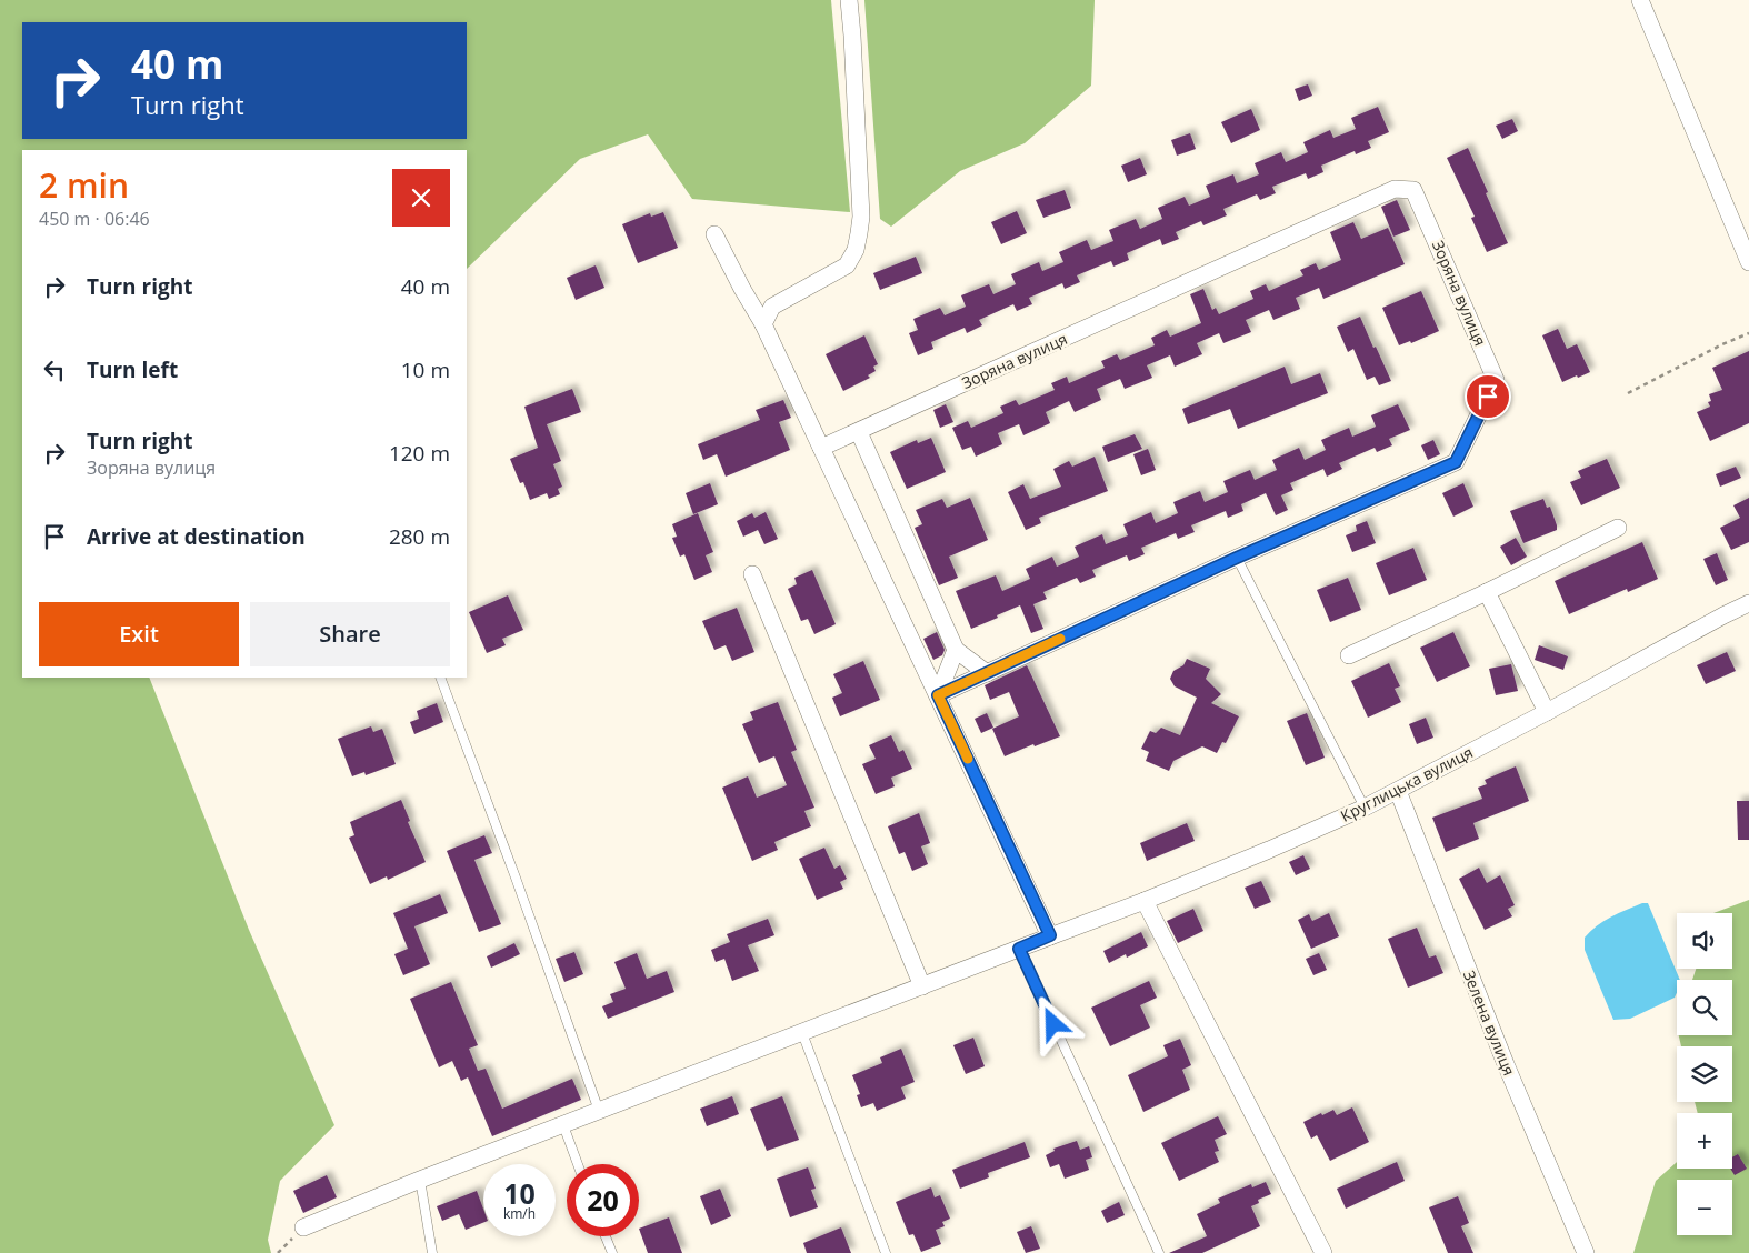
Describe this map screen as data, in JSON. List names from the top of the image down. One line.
{"streets":{"street":["Зоряна вулиця","Круглицька вулиця","Зелена вулиця"]},"crossings":[["Круглицька вулиця","Зелена вулиця"]],"page":{"turn":["40 m","Turn right"],"heading":["2 min","450 m · 06:46"],"list":[{"name":"Turn right","value":"40 m"},{"name":"Turn left","value":"10 m"},{"name":"Turn right","note":"Зоряна вулиця","value":"120 m"},{"name":"Arrive at destination","value":"280 m"}],"buttons":["Exit","Share"],"map_buttons":["+","−"],"speed":"10 km/h","limit":"20"}}
